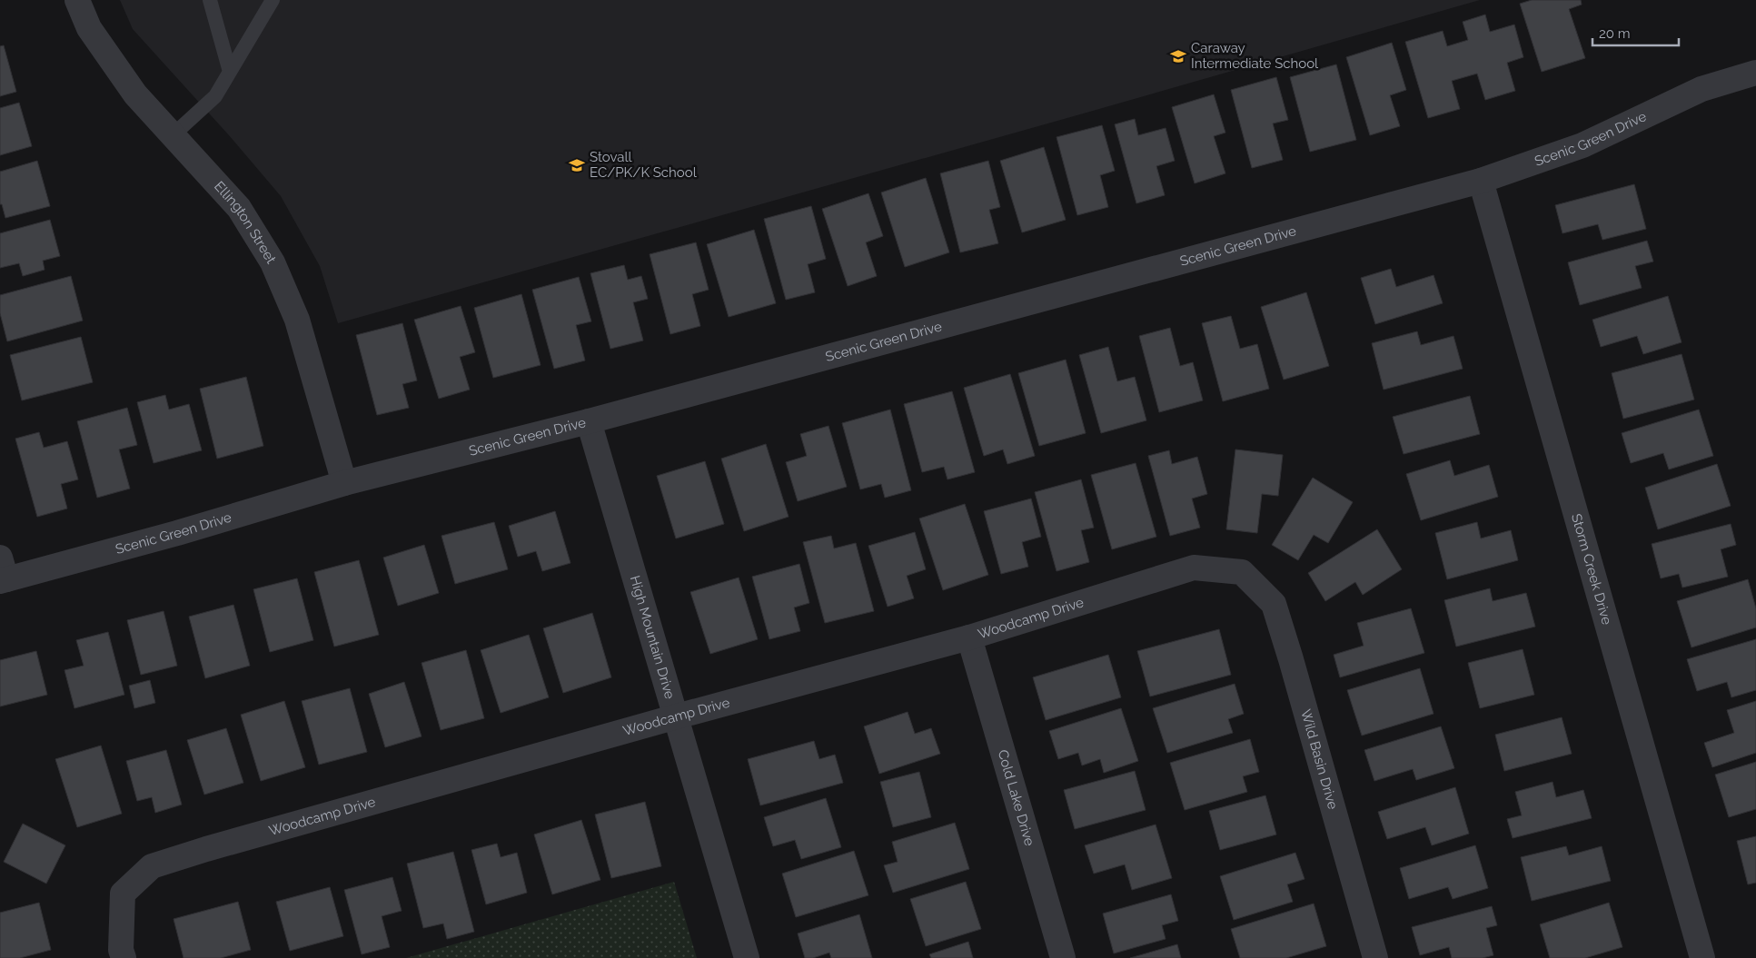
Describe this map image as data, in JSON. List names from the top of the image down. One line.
{"streets":{"street":["Scenic Green Drive","Ellington Street","Storm Creek Drive","Woodcamp Drive","High Mountain Drive","Wild Basin Drive","Cold Lake Drive"]},"crossings":[["Scenic Green Drive","Ellington Street"],["Scenic Green Drive","Storm Creek Drive"],["Scenic Green Drive","High Mountain Drive"],["Woodcamp Drive","High Mountain Drive"],["Woodcamp Drive","Wild Basin Drive"],["Woodcamp Drive","Cold Lake Drive"]],"places":{"school or university":["Caraway Intermediate School","Stovall EC/PK/K School"]},"scale_bar":"20 m"}
